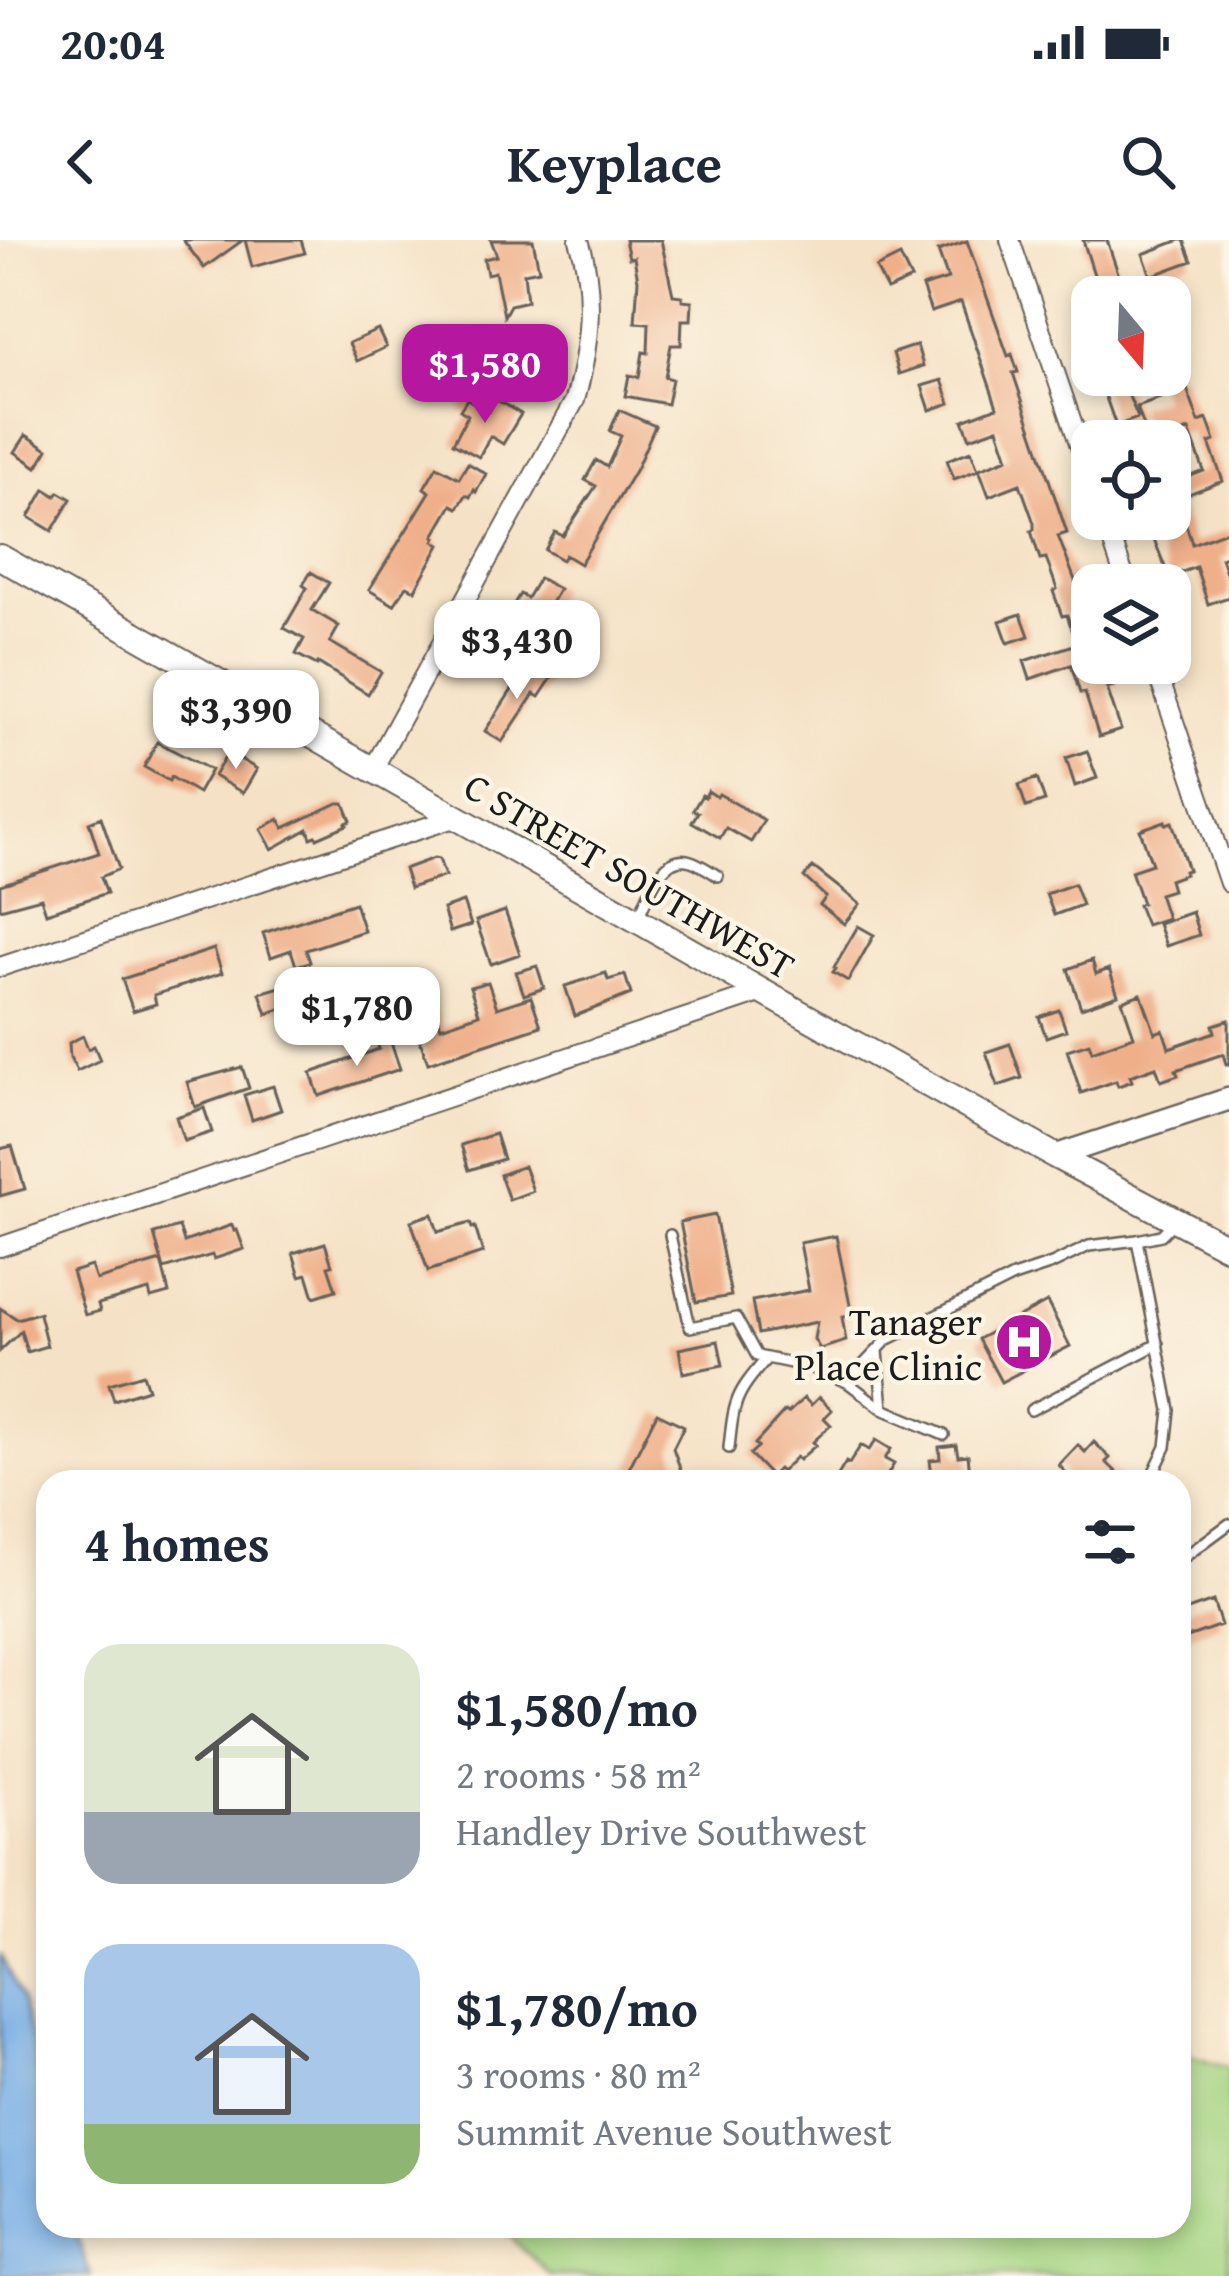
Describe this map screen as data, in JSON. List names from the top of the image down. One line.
{"streets":{"main road":["C STREET SOUTHWEST"]},"places":{"hospital":["Tanager Place Clinic"]},"north":"bottom","page":{"status":"20:04","header":"Keyplace","price":["$1,580","$3,430","$3,390","$1,780"],"heading":"4 homes","list":[{"name":"$1,580/mo","note":"2 rooms · 58 m² · Handley Drive Southwest"},{"name":"$1,780/mo","note":"3 rooms · 80 m² · Summit Avenue Southwest"}]}}
